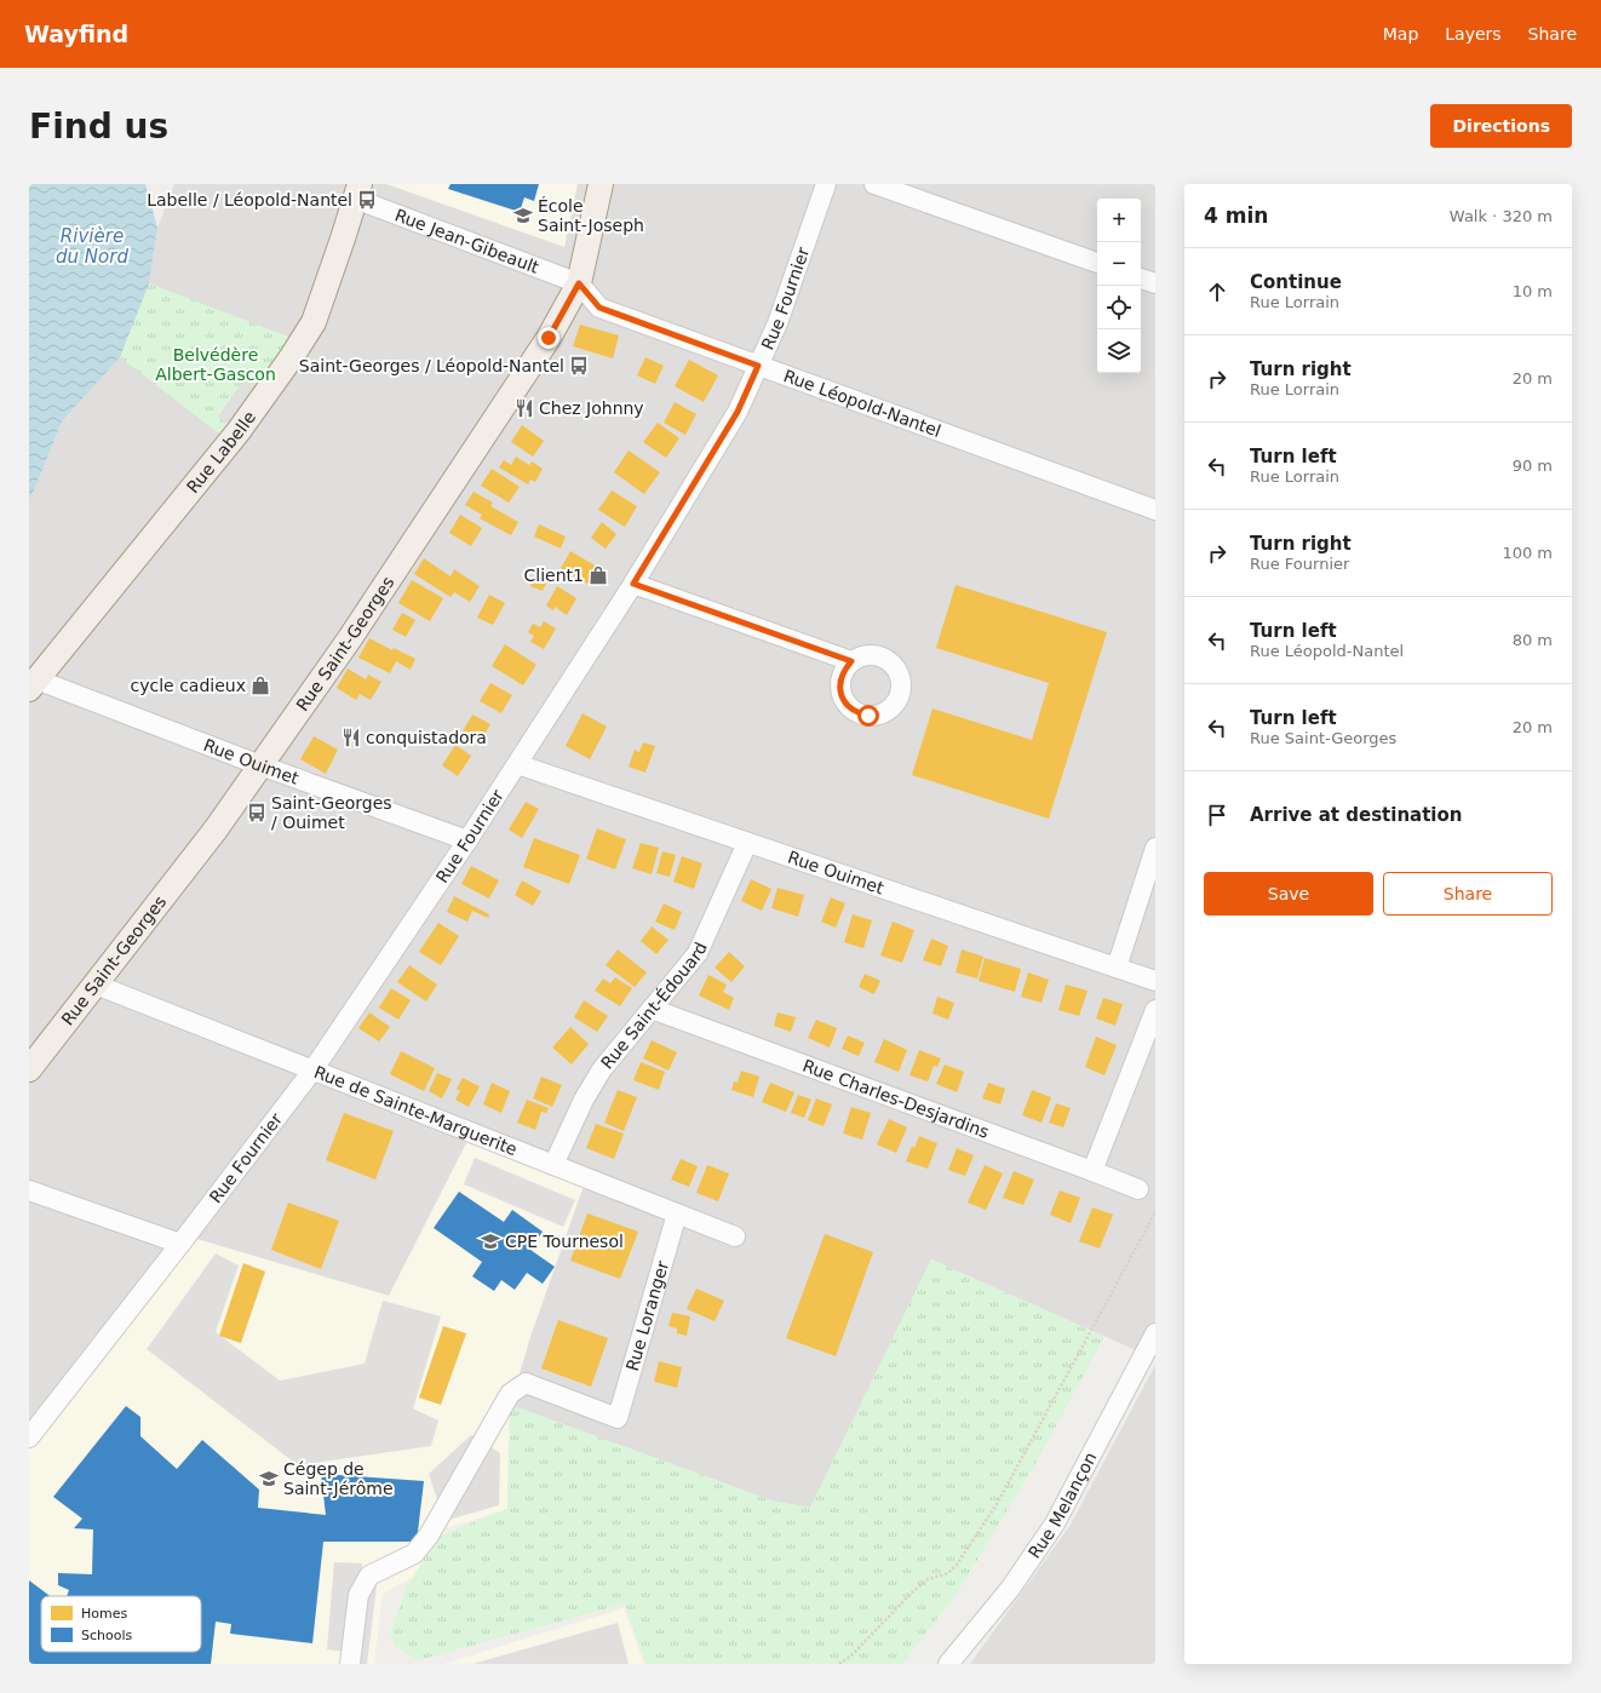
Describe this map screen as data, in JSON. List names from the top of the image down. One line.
{"streets":{"main road":["Rue Labelle","Rue Saint-Georges"],"street":["Rue Jean-Gibeault","Rue Fournier","Rue Léopold-Nantel","Rue Ouimet","Rue Saint-Édouard","Rue Charles-Desjardins","Rue de Sainte-Marguerite","Rue Loranger","Rue Melançon"]},"crossings":[["Rue Jean-Gibeault","Rue Léopold-Nantel"],["Rue Jean-Gibeault","Rue Labelle"],["Rue Jean-Gibeault","Rue Saint-Georges"],["Rue Fournier","Rue Léopold-Nantel"],["Rue Fournier","Rue Ouimet"],["Rue Fournier","Rue de Sainte-Marguerite"],["Rue Léopold-Nantel","Rue Saint-Georges"],["Rue Labelle","Rue Ouimet"],["Rue Saint-Georges","Rue Ouimet"],["Rue Saint-Georges","Rue de Sainte-Marguerite"],["Rue Ouimet","Rue Saint-Édouard"],["Rue Saint-Édouard","Rue Charles-Desjardins"],["Rue Saint-Édouard","Rue de Sainte-Marguerite"],["Rue de Sainte-Marguerite","Rue Loranger"]],"water":["Rivière du Nord"],"parks":["Belvédère Albert-Gascon"],"places":{"bus stop":["Labelle / Léopold-Nantel","Saint-Georges / Léopold-Nantel","Saint-Georges / Ouimet"],"school or university":["École Saint-Joseph","CPE Tournesol","Cégep de Saint-Jérôme"],"restaurant":["Chez Johnny","conquistadora"],"shop":["Client1","cycle cadieux"]},"legend":["Homes","Schools"],"page":{"header":"Wayfind","nav":["Map","Layers","Share"],"buttons":["Directions",["Save","Share"]],"title":"Find us","heading":["4 min","Walk · 320 m"],"map_buttons":["+","−"],"list":[["Continue","Rue Lorrain","10 m"],["Turn right","Rue Lorrain","20 m"],["Turn left","Rue Lorrain","90 m"],["Turn right","Rue Fournier","100 m"],["Turn left","Rue Léopold-Nantel","80 m"],["Turn left","Rue Saint-Georges","20 m"],"Arrive at destination"]}}
